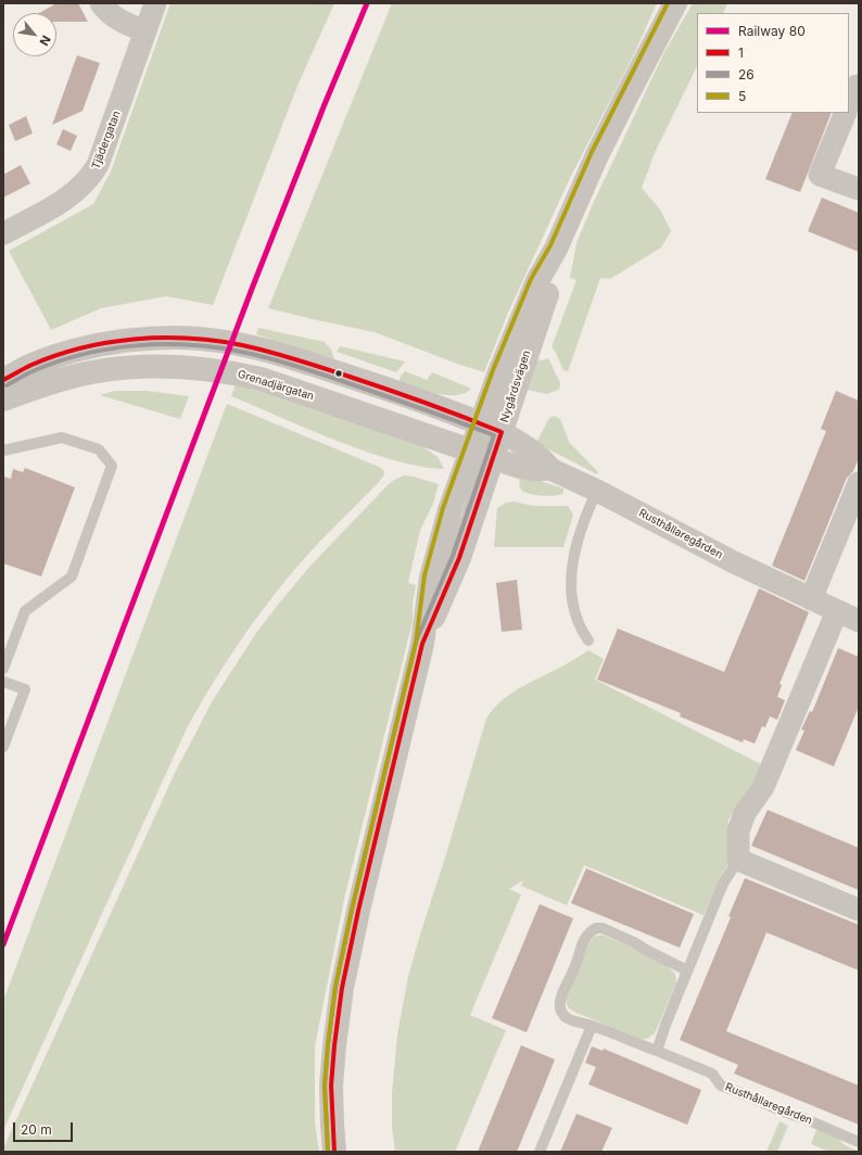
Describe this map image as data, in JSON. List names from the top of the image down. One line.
{"streets":{"street":["Tjädergatan","Grenadjärgatan","Nygårdsvägen","Rusthållaregården"]},"crossings":[["Grenadjärgatan","Nygårdsvägen"],["Grenadjärgatan","Rusthållaregården"],["Nygårdsvägen","Rusthållaregården"]],"lines":["rail line 80","transit line 5","transit line 1","transit line 26"],"legend":["Railway 80","1","26","5"],"scale_bar":"20 m","north":"bottom right"}
